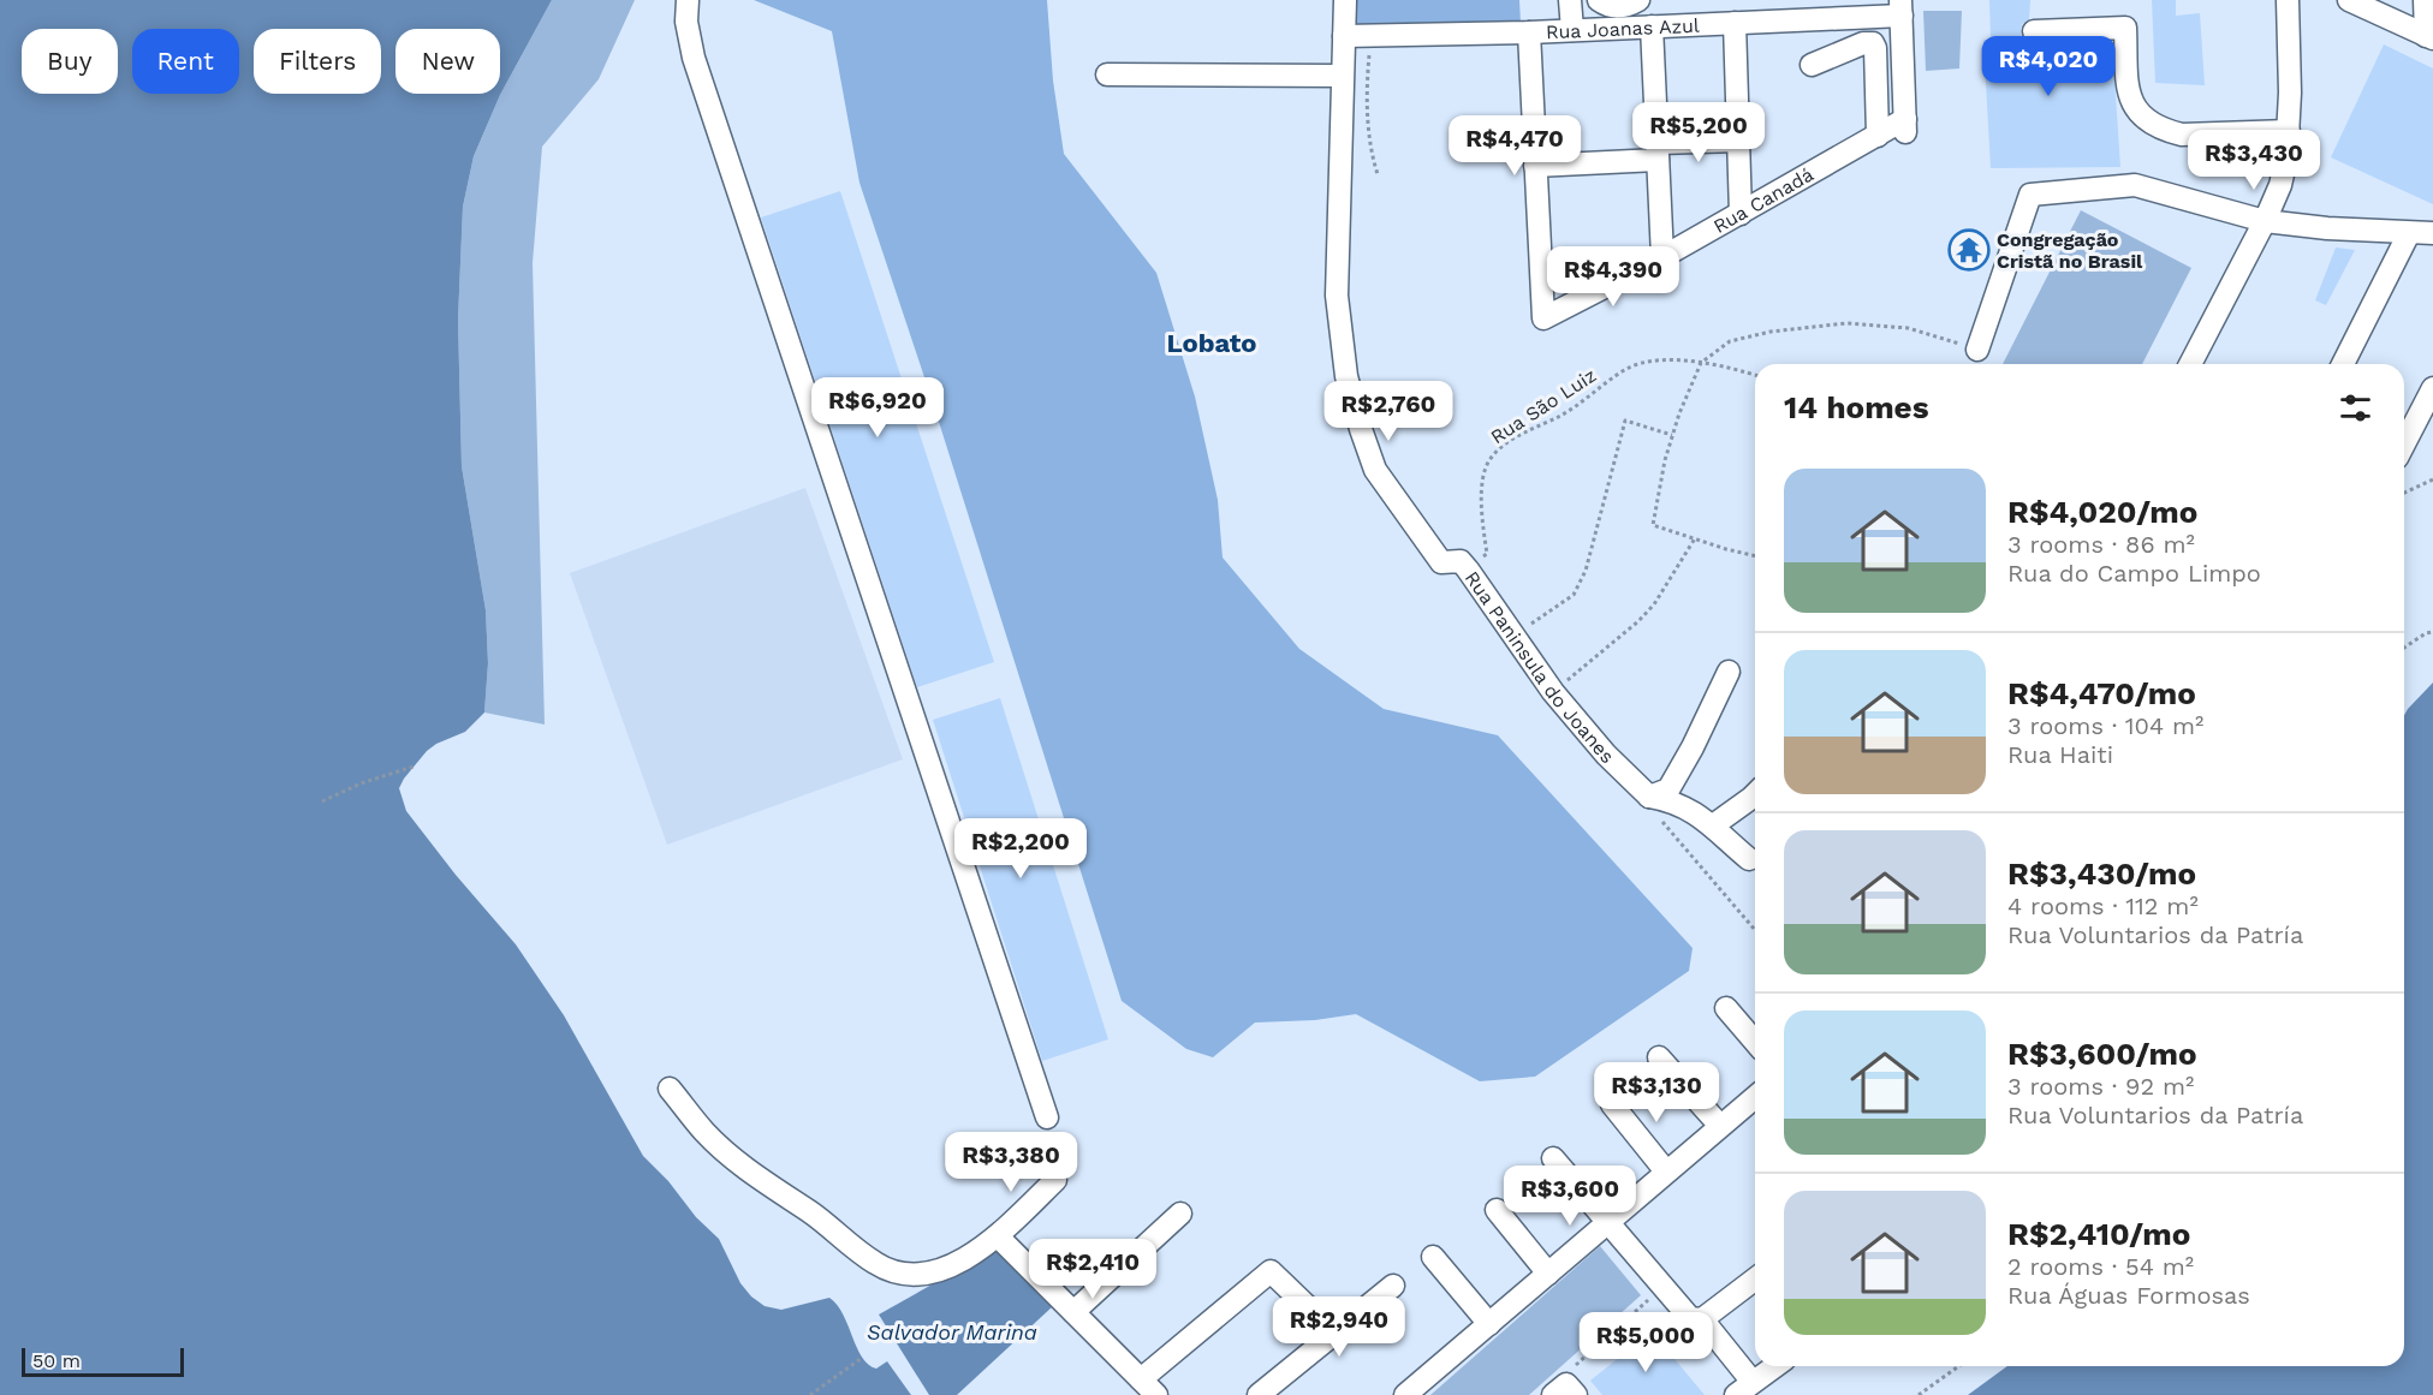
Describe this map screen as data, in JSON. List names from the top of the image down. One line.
{"streets":{"street":["Rua Joanas Azul","Rua Canadá","Rua Paninsula do Joanes"],"path":["Rua São Luiz"]},"crossings":[["Rua Joanas Azul","Rua Canadá"],["Rua Joanas Azul","Rua Paninsula do Joanes"],["Rua São Luiz","Rua Paninsula do Joanes"]],"districts":["Lobato"],"water":["Salvador Marina"],"places":{"temple":["Congregação Cristã no Brasil"]},"scale_bar":"50 m","page":{"chip":["Buy","Rent","Filters","New"],"price":["R$4,020","R$5,200","R$4,470","R$3,430","R$4,390","R$6,920","R$2,760","R$2,200","R$3,130","R$3,380","R$3,600","R$2,410","R$2,940","R$5,000"],"heading":"14 homes","list":[{"name":"R$4,020/mo","note":"3 rooms · 86 m² · Rua do Campo Limpo"},{"name":"R$4,470/mo","note":"3 rooms · 104 m² · Rua Haiti"},{"name":"R$3,430/mo","note":"4 rooms · 112 m² · Rua Voluntarios da Patría"},{"name":"R$3,600/mo","note":"3 rooms · 92 m² · Rua Voluntarios da Patría"},{"name":"R$2,410/mo","note":"2 rooms · 54 m² · Rua Águas Formosas"}],"scale":"50 m"}}
